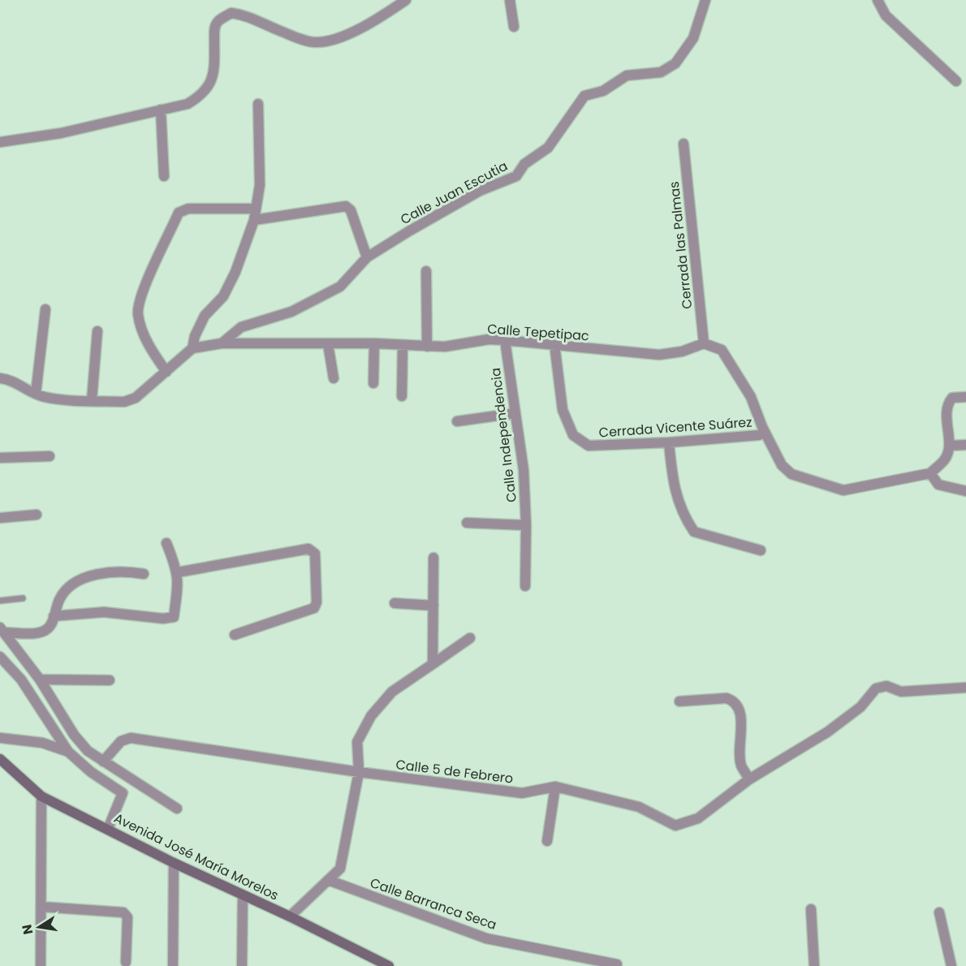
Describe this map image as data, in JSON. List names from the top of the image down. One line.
{"streets":{"main road":["Avenida José María Morelos"],"street":["Calle Juan Escutia","Cerrada las Palmas","Calle Tepetipac","Cerrada Vicente Suárez","Calle Independencia","Calle 5 de Febrero","Calle Barranca Seca"]},"crossings":[["Calle Juan Escutia","Calle Tepetipac"],["Cerrada las Palmas","Calle Tepetipac"],["Calle Tepetipac","Cerrada Vicente Suárez"],["Calle Tepetipac","Calle Independencia"]],"north":"left"}
